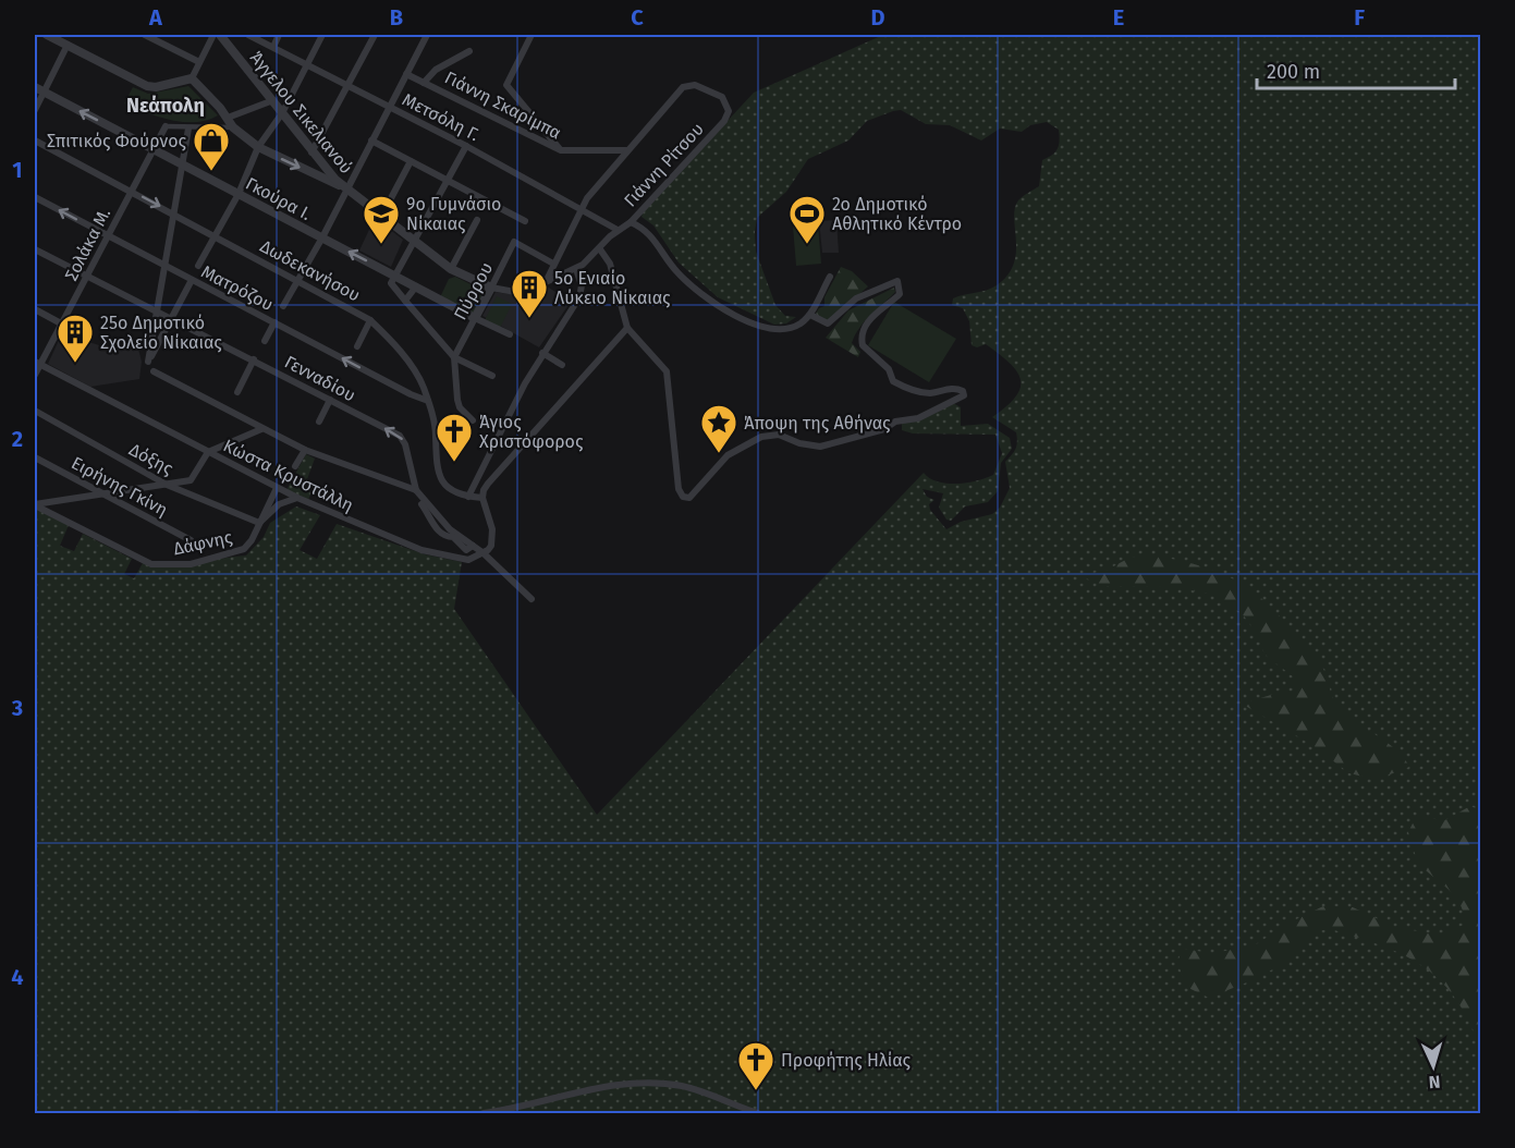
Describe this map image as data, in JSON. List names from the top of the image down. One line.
{"streets":{"street":["Γιάννη Σκαρίμπα","Άγγελου Σικελιανού","Μετσόλη Γ.","Γιάννη Ρίτσου","Γκούρα Ι.","Σολάκα Μ.","Δωδεκανήσου","Ματρόζου","Πύρρου","Γενναδίου","Δόξης","Κώστα Κρυστάλλη","Ειρήνης Γκίνη","Δάφνης"]},"crossings":[["Γιάννη Σκαρίμπα","Γιάννη Ρίτσου"],["Άγγελου Σικελιανού","Γιάννη Ρίτσου"],["Άγγελου Σικελιανού","Πύρρου"],["Μετσόλη Γ.","Γιάννη Ρίτσου"],["Γκούρα Ι.","Σολάκα Μ."],["Γκούρα Ι.","Πύρρου"],["Σολάκα Μ.","Δωδεκανήσου"],["Σολάκα Μ.","Ματρόζου"],["Σολάκα Μ.","Γενναδίου"],["Σολάκα Μ.","Κώστα Κρυστάλλη"],["Δωδεκανήσου","Ματρόζου"],["Γενναδίου","Κώστα Κρυστάλλη"],["Δόξης","Δάφνης"],["Κώστα Κρυστάλλη","Δάφνης"]],"one_way":["Ματρόζου"],"districts":["Νεάπολη"],"places":{"shop":["Σπιτικός Φούρνος"],"school or university":["9ο Γυμνάσιο Νίκαιας"],"sports":["2o Δημοτικό Αθλητικό Κέντρο"],"building":["5ο Ενιαίο Λύκειο Νίκαιας","25o Δημοτικό Σχολείο Νίκαιας"],"place":["Άποψη της Αθήνας"],"church":["Άγιος Χριστόφορος","Προφήτης Ηλίας"]},"scale_bar":"200 m","north":"bottom","grid":{"columns":["A","B","C","D","E","F"],"rows":["1","2","3","4"]}}
